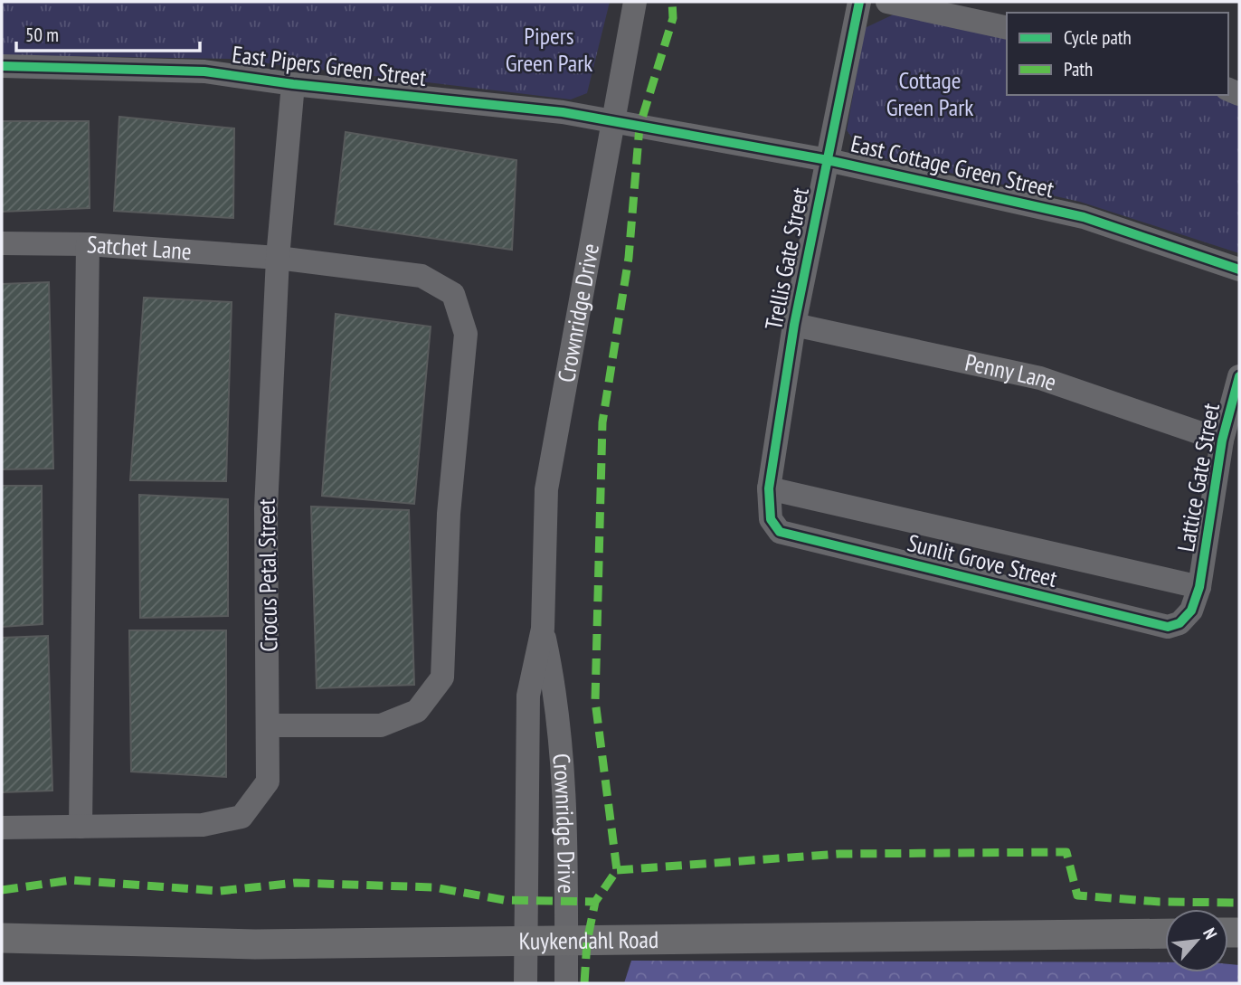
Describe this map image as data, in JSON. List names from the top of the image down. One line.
{"streets":{"main road":["Kuykendahl Road"],"street":["East Pipers Green Street","East Cottage Green Street","Satchet Lane","Trellis Gate Street","Crownridge Drive","Penny Lane","Lattice Gate Street","Sunlit Grove Street","Crocus Petal Street"]},"crossings":[["East Pipers Green Street","East Cottage Green Street"],["East Pipers Green Street","Crownridge Drive"],["East Pipers Green Street","Crocus Petal Street"],["East Cottage Green Street","Trellis Gate Street"],["East Cottage Green Street","Crownridge Drive"],["Satchet Lane","Crocus Petal Street"],["Trellis Gate Street","Penny Lane"],["Trellis Gate Street","Sunlit Grove Street"],["Crownridge Drive","Kuykendahl Road"],["Penny Lane","Lattice Gate Street"],["Lattice Gate Street","Sunlit Grove Street"]],"parks":["Pipers Green Park","Cottage Green Park"],"legend":["Cycle path","Path"],"scale_bar":"50 m","north":"top right"}
